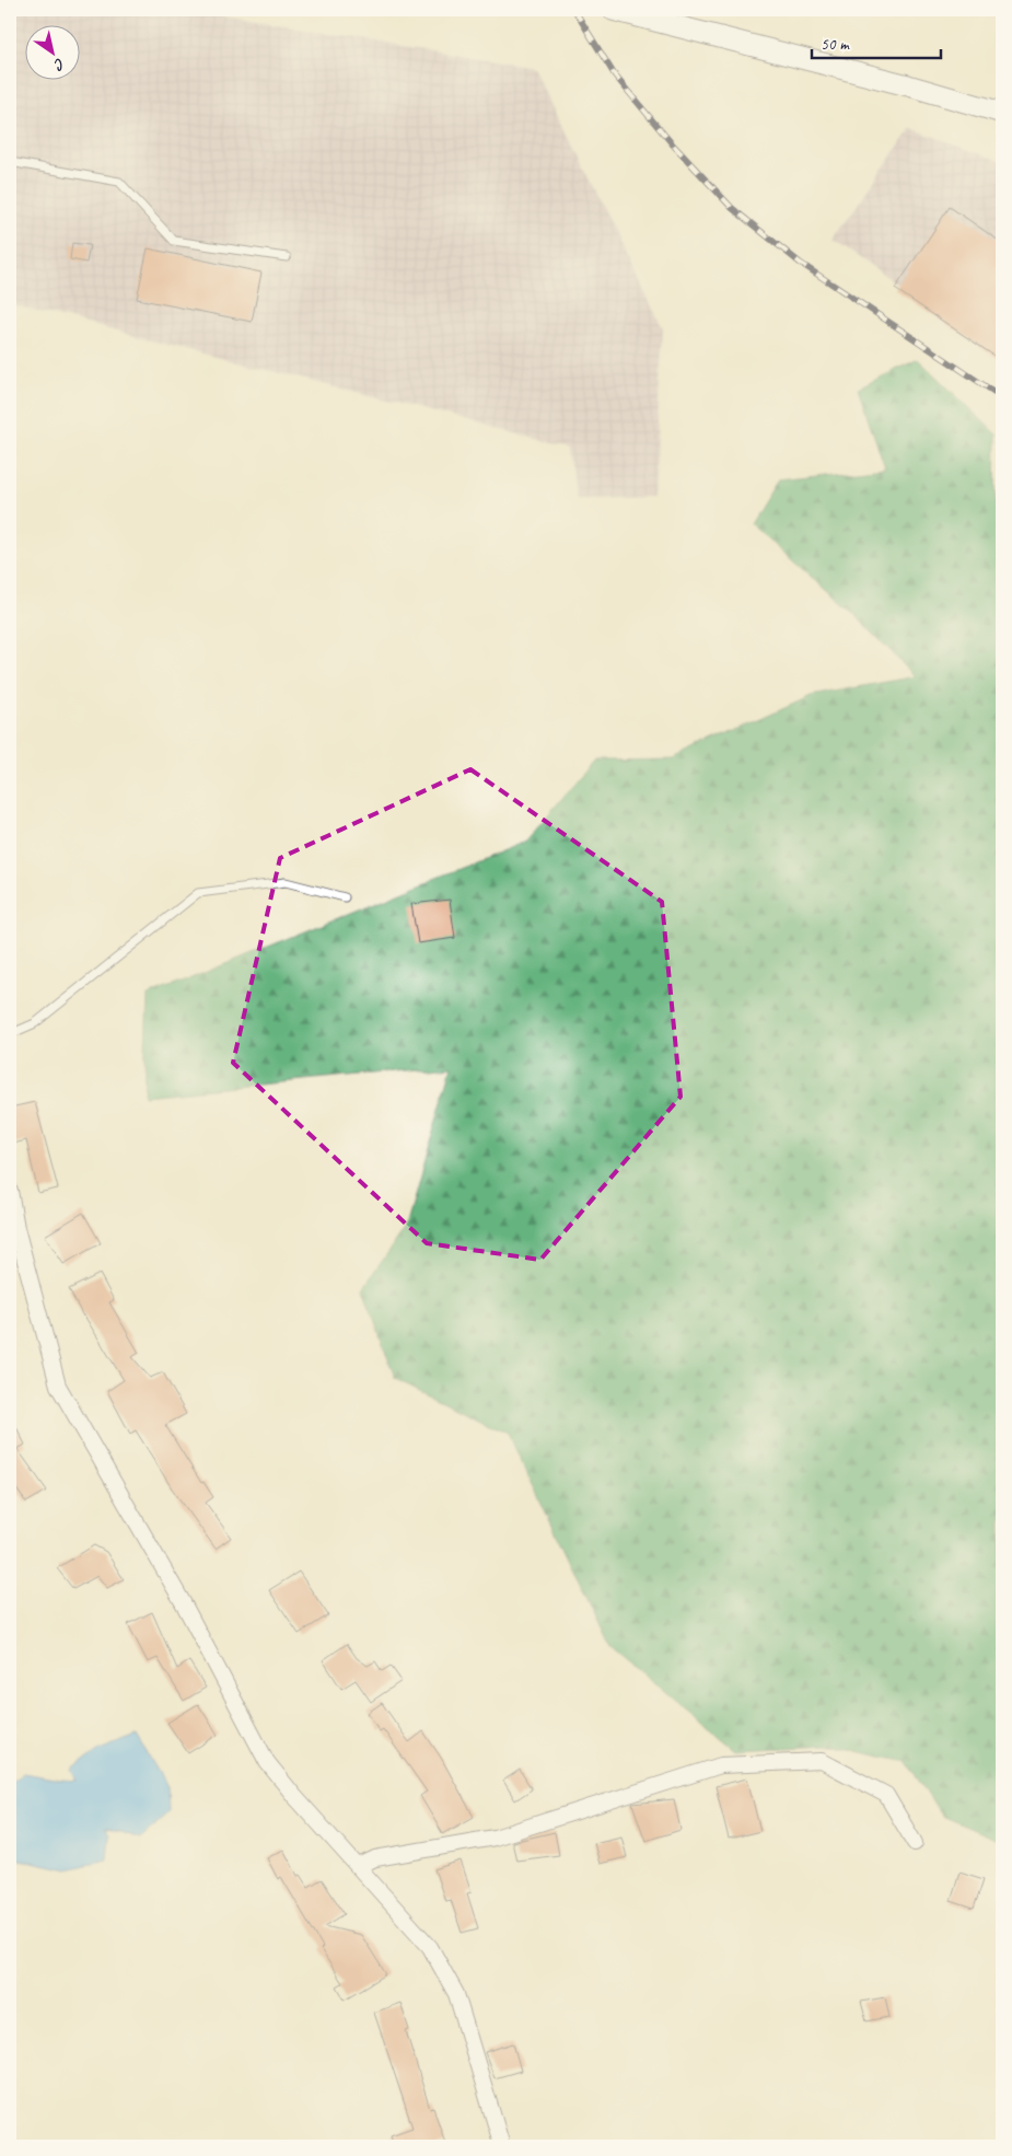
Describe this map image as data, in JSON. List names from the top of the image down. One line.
{"scale_bar":"50 m","north":"bottom right"}
